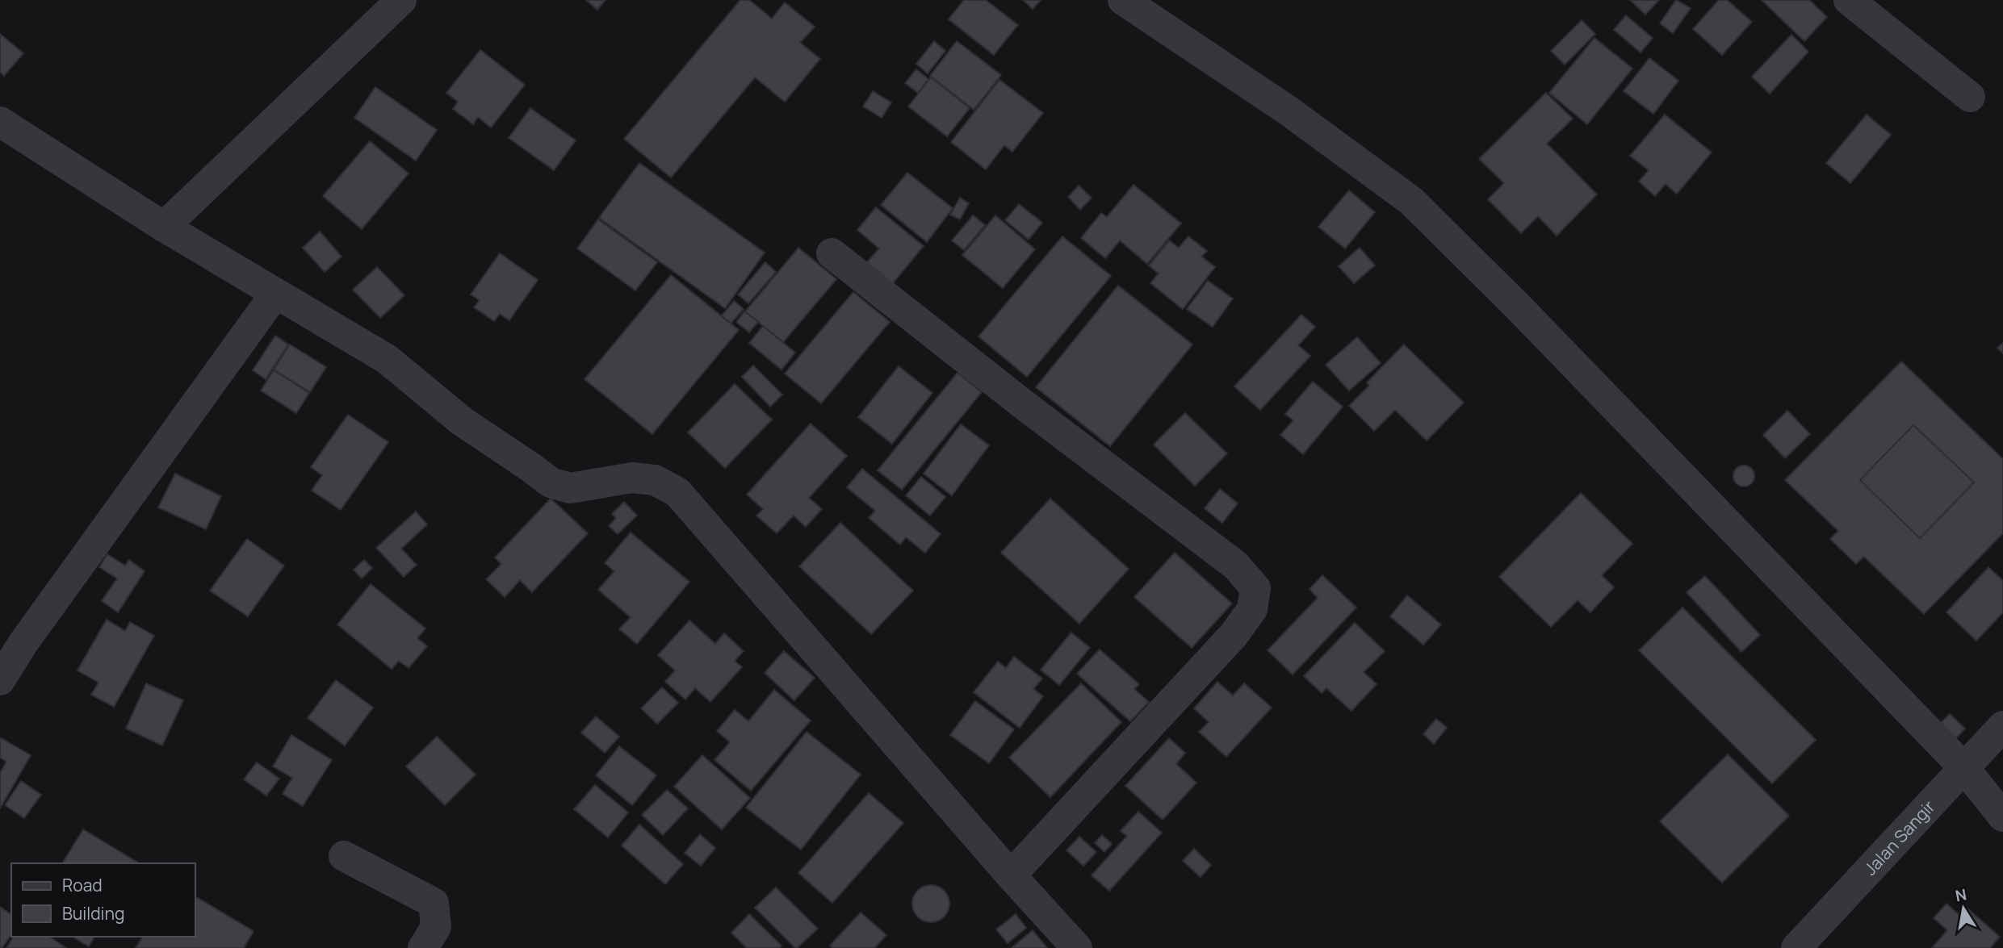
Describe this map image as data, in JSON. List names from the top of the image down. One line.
{"streets":{"street":["Jalan Sangir"]},"legend":["Road","Building"],"north":"top"}
